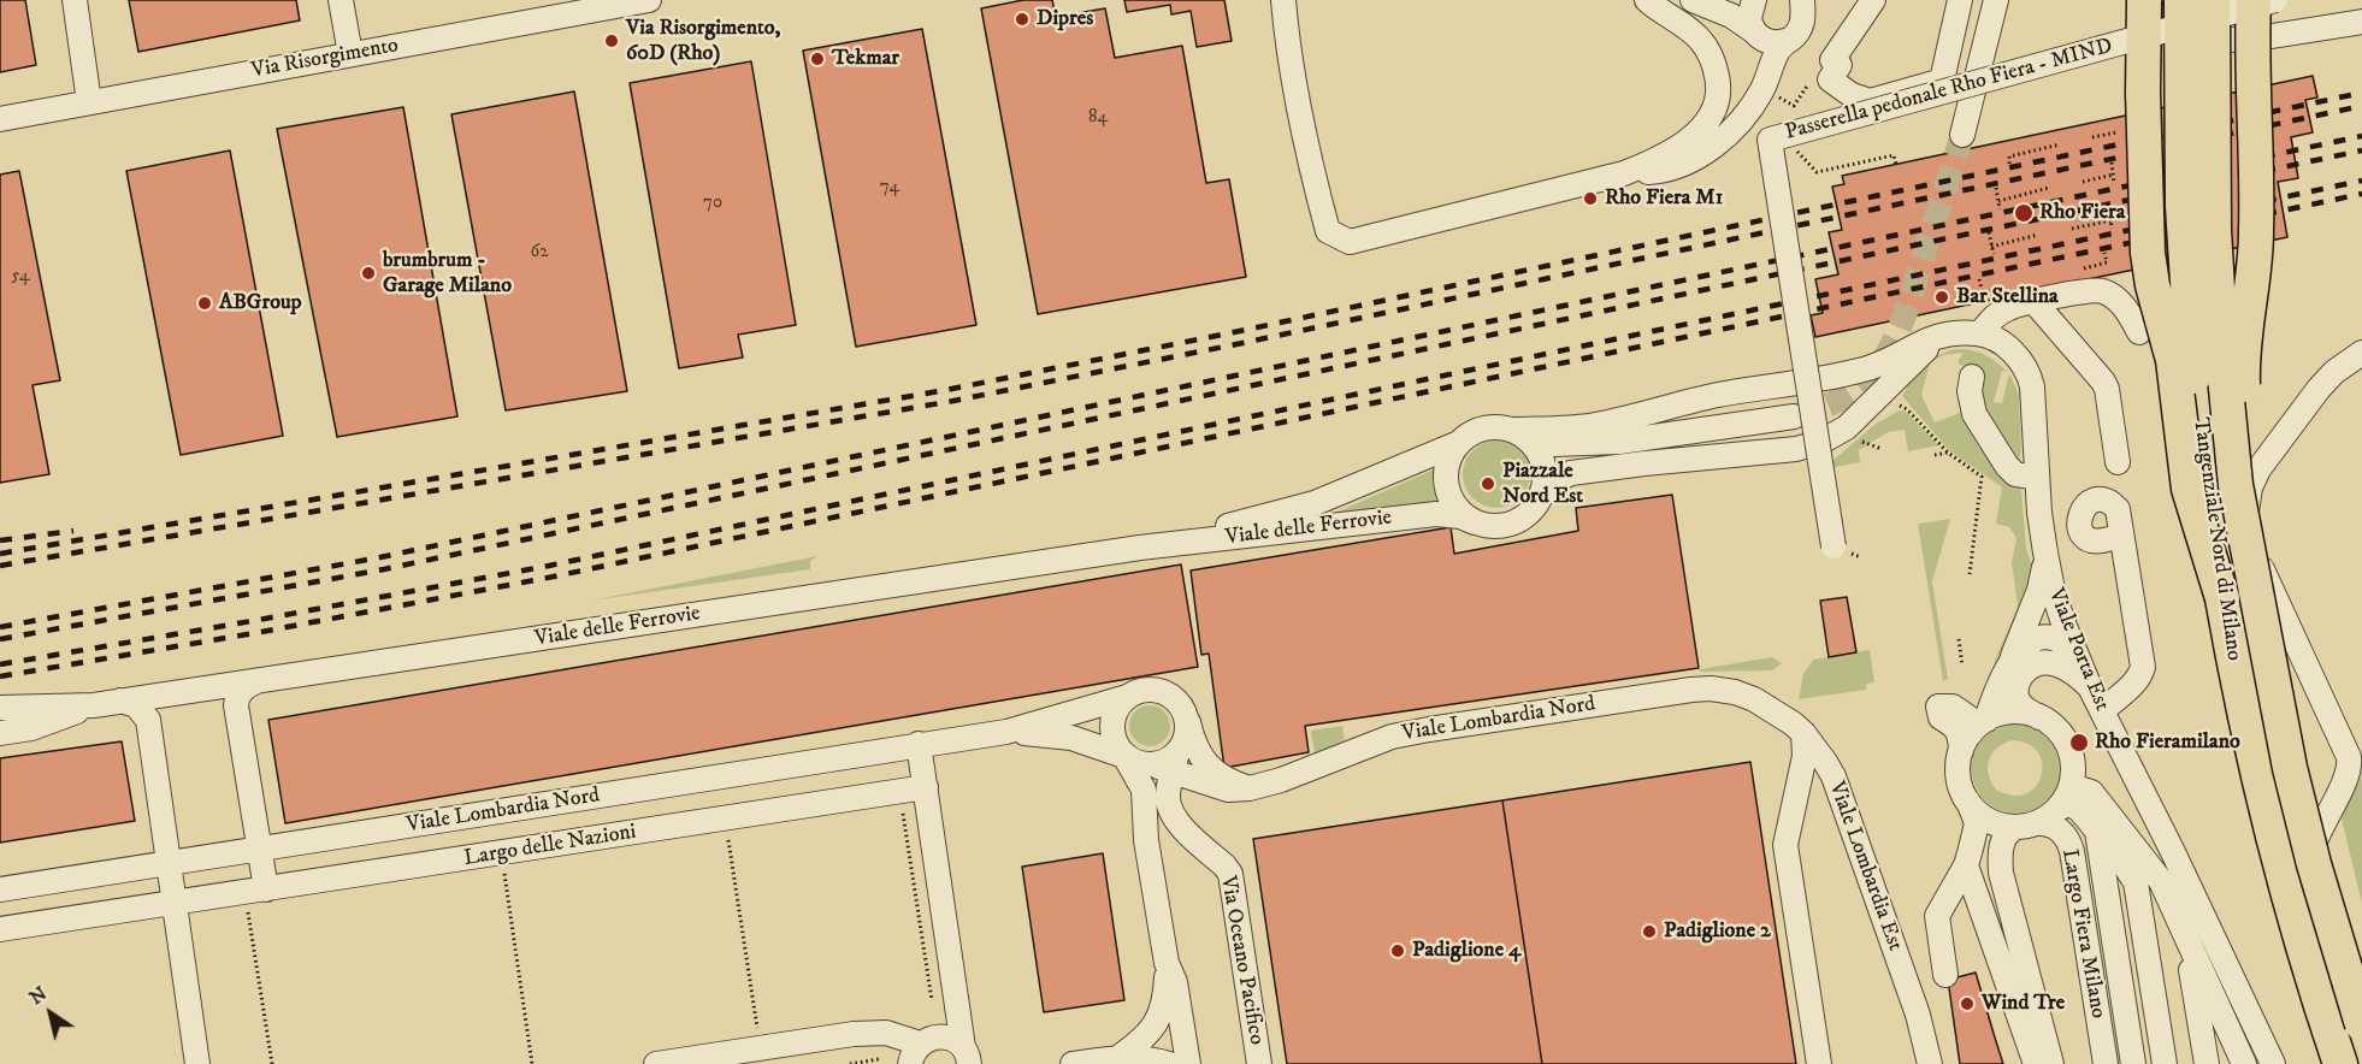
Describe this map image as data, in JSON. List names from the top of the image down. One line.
{"streets":{"highway":["Tangenziale Nord di Milano"],"street":["Via Risorgimento","Passerella pedonale Rho Fiera - MIND","Viale delle Ferrovie","Viale Porta Est","Viale Lombardia Nord","Largo delle Nazioni","Viale Lombardia Est","Largo Fiera Milano","Via Oceano Pacifico"]},"crossings":[["Viale Lombardia Nord","Viale Lombardia Est"],["Viale Lombardia Nord","Via Oceano Pacifico"]],"places":["Dipres","Via Risorgimento, 60D (Rho)","Tekmar","Rho Fiera M1","Rho Fiera","brumbrum - Garage Milano","Bar Stellina","ABGroup","Piazzale Nord Est","Rho Fieramilano","Padiglione 2","Padiglione 4","Wind Tre"],"house_numbers":["84","74","70","62","54"],"north":"top left"}
